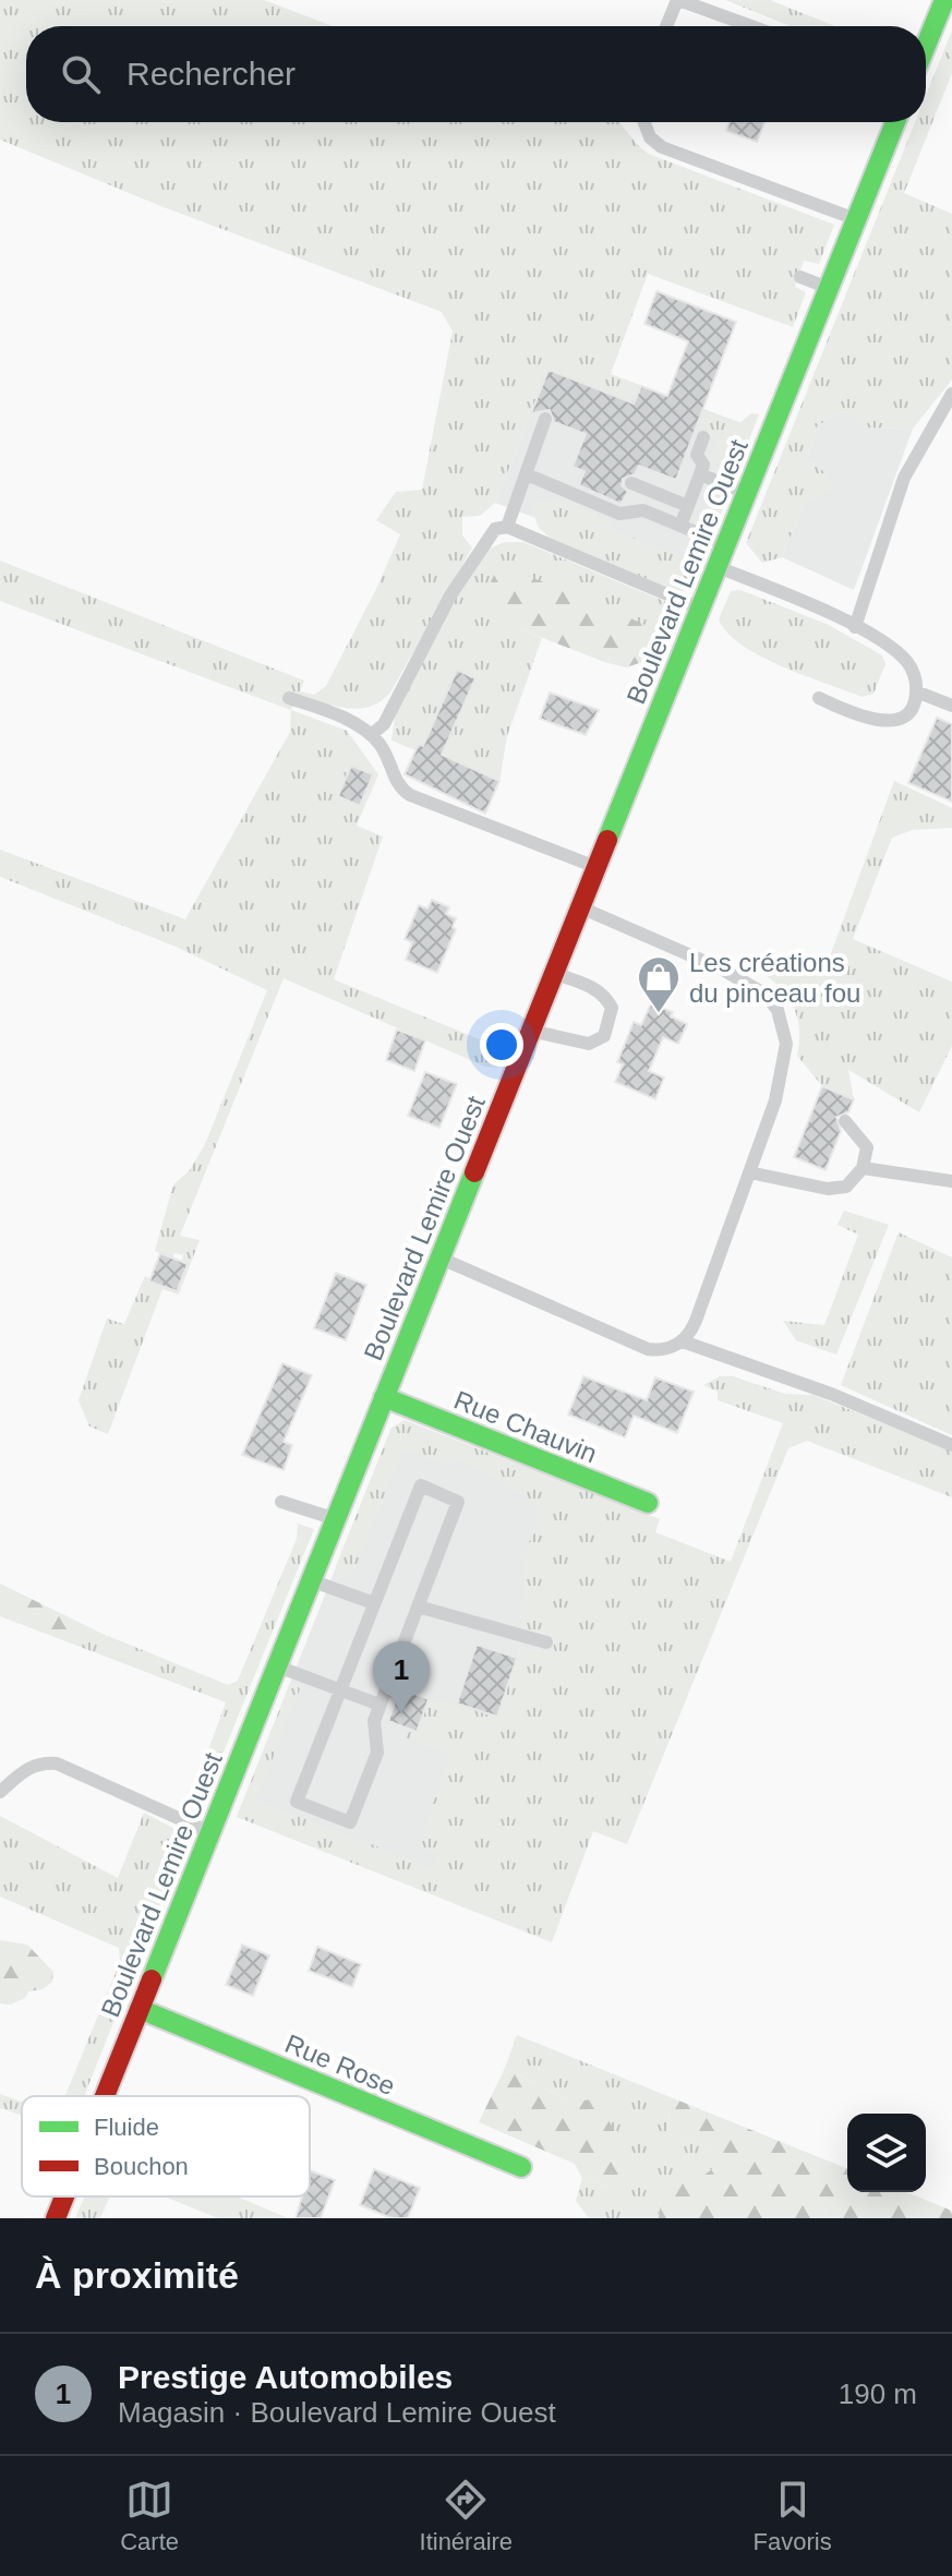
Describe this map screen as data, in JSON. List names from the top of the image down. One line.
{"streets":{"main road":["Boulevard Lemire Ouest","Rue Chauvin","Rue Rose"]},"crossings":[["Boulevard Lemire Ouest","Rue Chauvin"],["Boulevard Lemire Ouest","Rue Rose"]],"places":{"shop":["Les créations du pinceau fou"]},"legend":["Fluide","Bouchon"],"page":{"search":"Rechercher","pins":"1","heading":"À proximité","list":[{"mark":"1","name":"Prestige Automobiles","note":"Magasin · Boulevard Lemire Ouest","value":"190 m"}],"nav":["Carte","Itinéraire","Favoris"]}}
